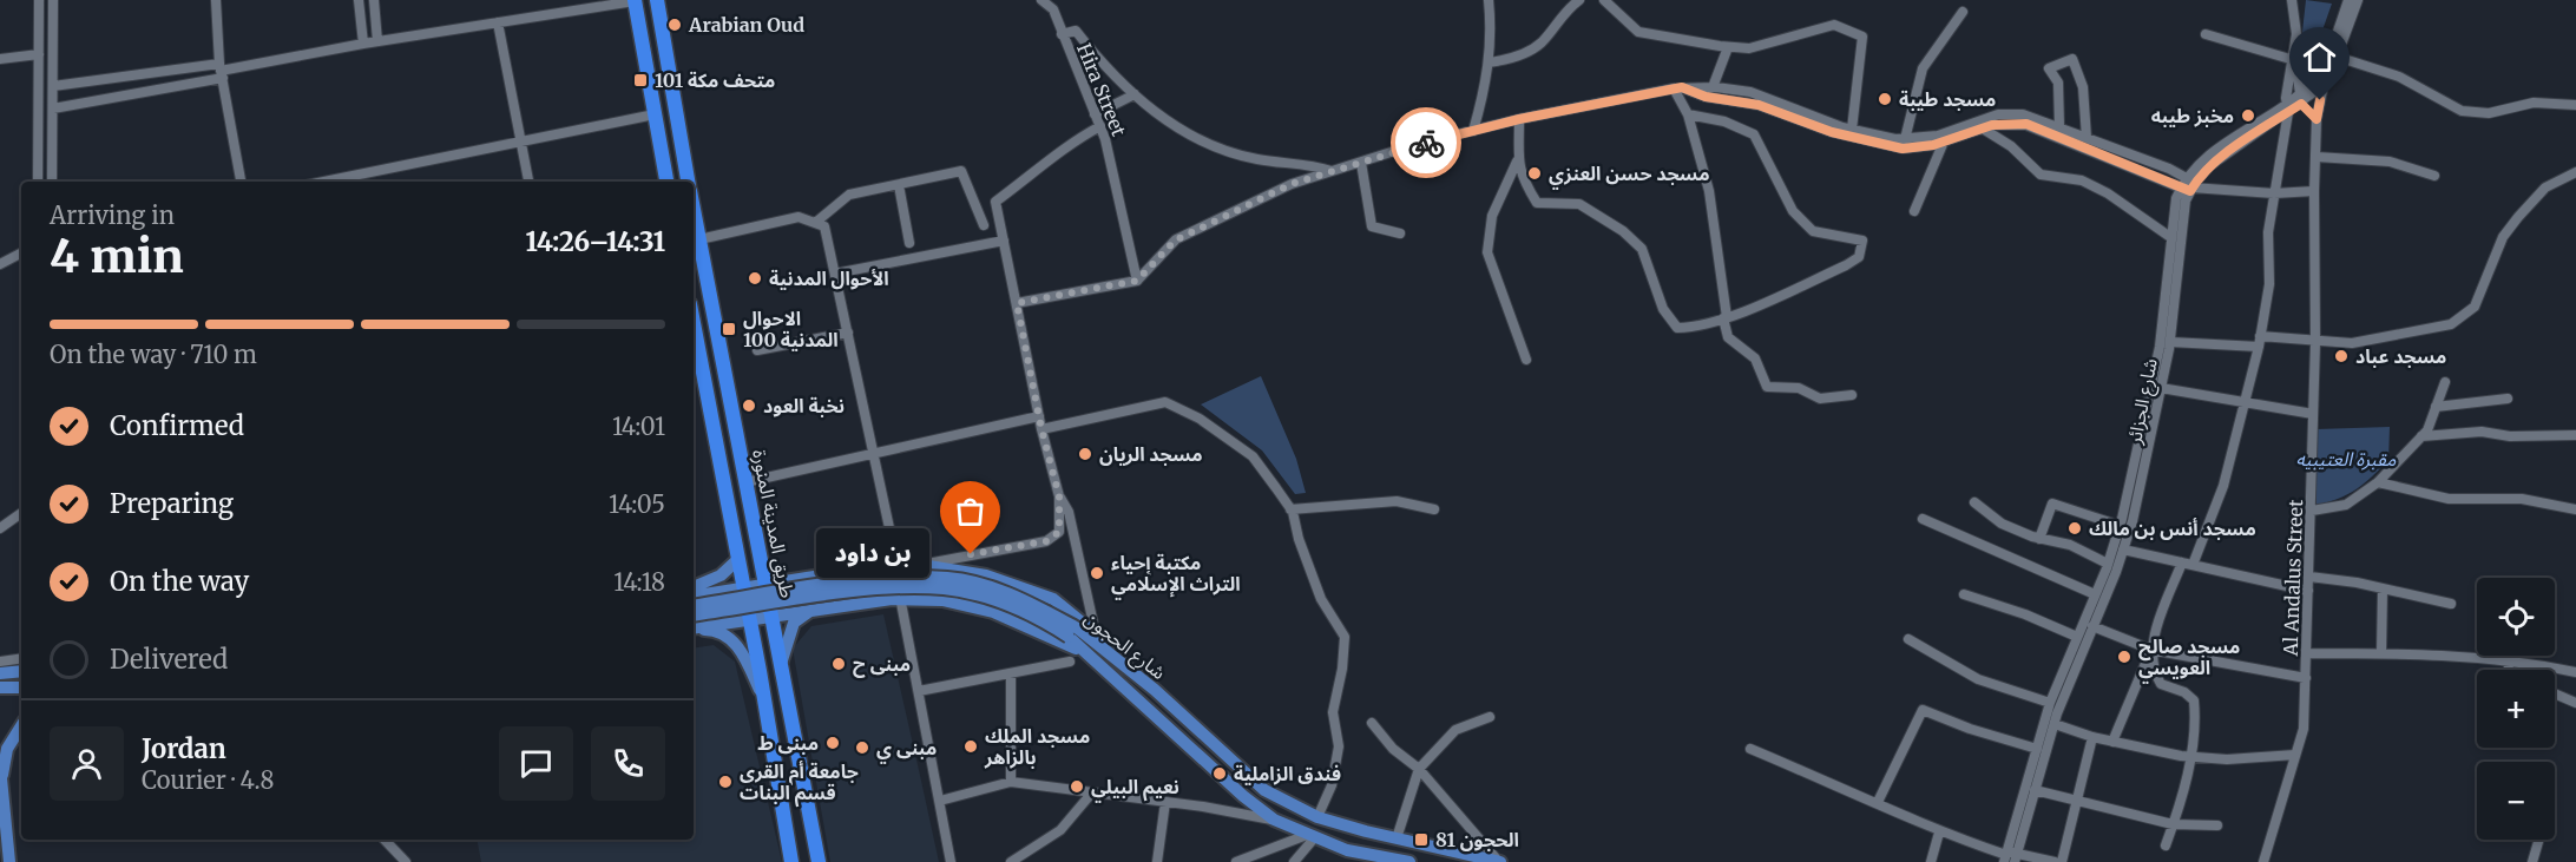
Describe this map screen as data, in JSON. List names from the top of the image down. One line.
{"streets":{"highway":["طريق المدينة المنورة"],"main road":["شارع الحجون"],"street":["Hira Street","شارع الجزائر","Al Andalus Street"]},"parks":["مقبرة العتيبيه"],"places":{"other":["Arabian Oud","مسجد طيبة","مخبز طيبه","مسجد حسن العنزي","الأحوال المدنية","مسجد عباد","نخبة العود","مسجد الريان","مسجد أنس بن مالك","بن داود","مكتبة إحياء التراث الإسلامي","مسجد صالح العويسي","مبنى ح","مبنى ط","مسجد الملك بالزاهر","مبنى ي","فندق الزاملية","جامعة أم القرى قسم البنات","نعيم البيلي"],"transit":["متحف مكة 101","الاحوال المدنية 100","الحجون 81"]},"page":{"heading":["4 min","Arriving in","14:26–14:31"],"panel":["Jordan","Courier · 4.8"],"bar":"On the way · 710 m","list":[["Confirmed","14:01"],["Preparing","14:05"],["On the way","14:18"],"Delivered"],"bubble":"بن داود","map_buttons":["+","−"]}}
